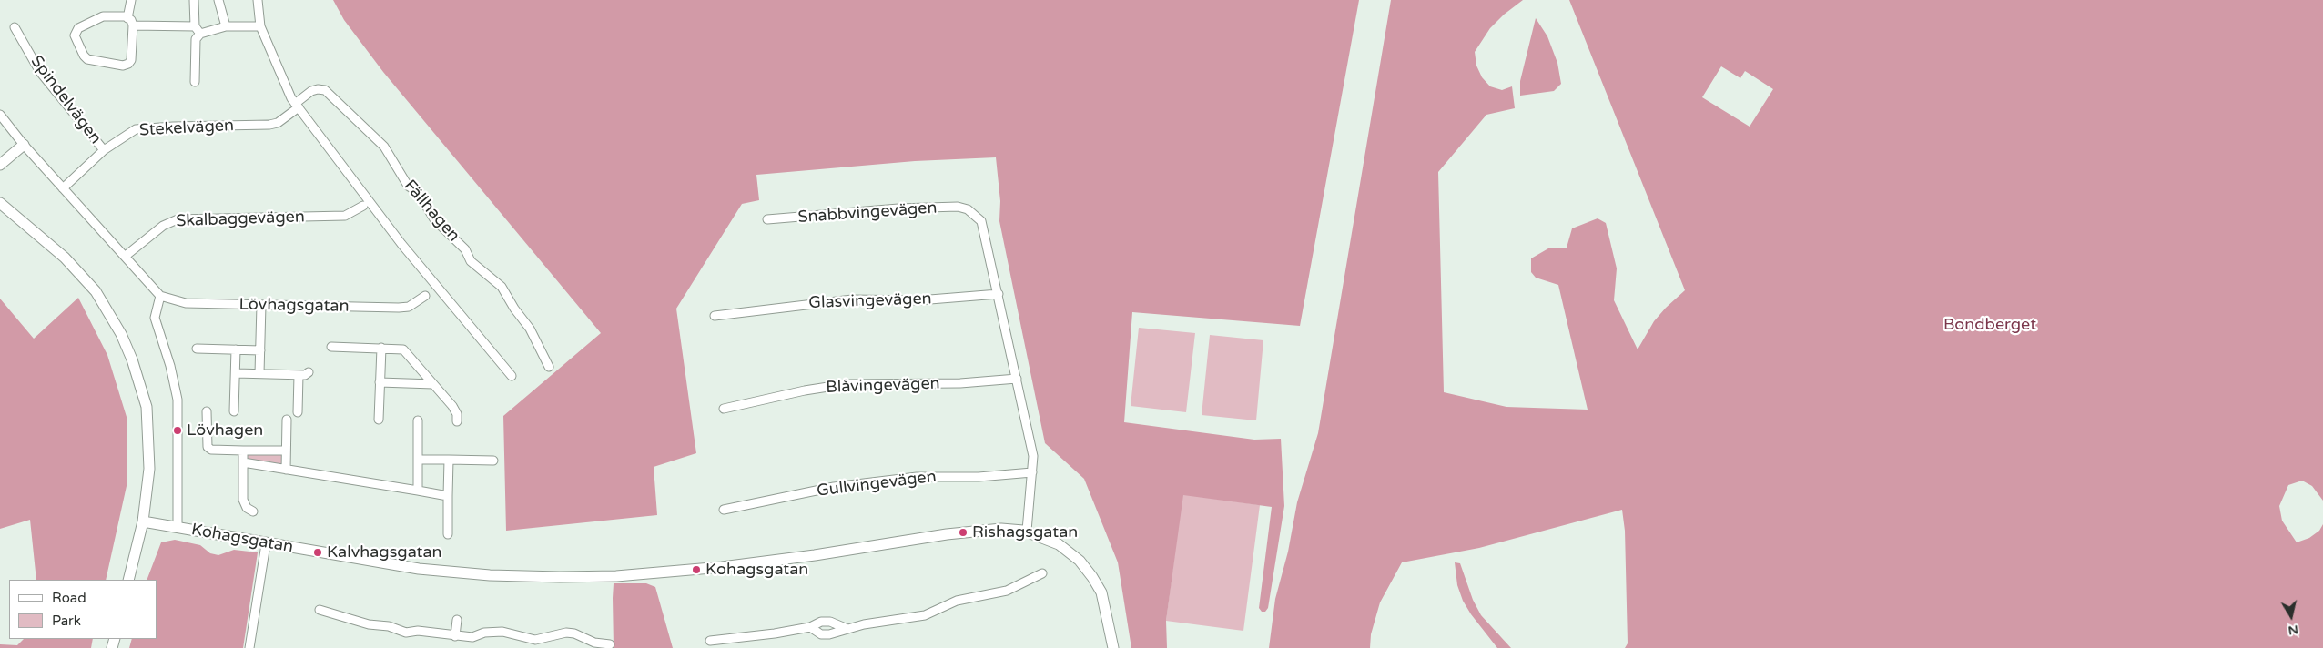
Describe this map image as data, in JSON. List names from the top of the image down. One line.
{"streets":{"street":["Spindelvägen","Stekelvägen","Fällhagen","Snabbvingevägen","Skalbaggevägen","Glasvingevägen","Lövhagsgatan","Blåvingevägen","Gullvingevägen","Kohagsgatan"]},"crossings":[["Spindelvägen","Stekelvägen"],["Stekelvägen","Fällhagen"],["Snabbvingevägen","Glasvingevägen"]],"parks":["Bondberget"],"places":["Lövhagen","Rishagsgatan","Kalvhagsgatan","Kohagsgatan"],"legend":["Road","Park"],"north":"bottom"}
